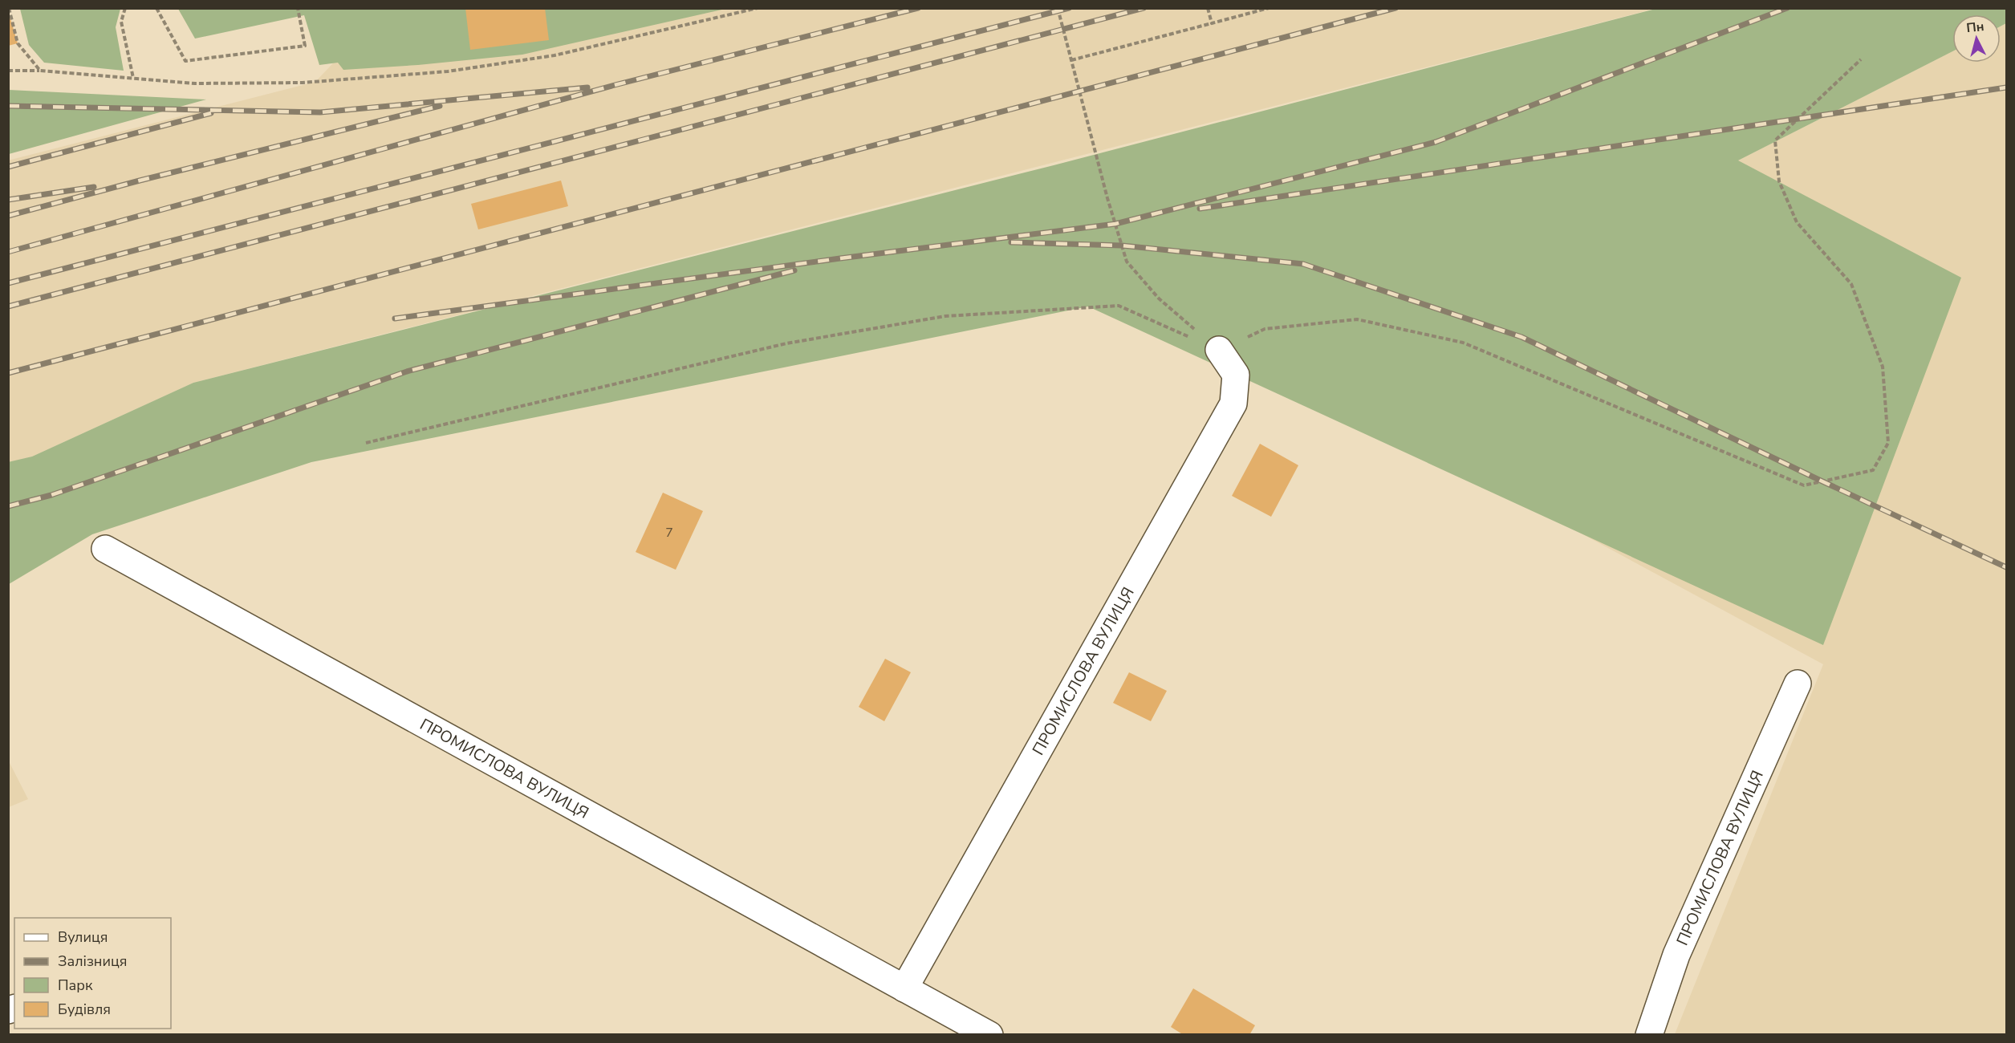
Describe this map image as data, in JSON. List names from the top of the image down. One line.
{"streets":{"street":["ПРОМИСЛОВА ВУЛИЦЯ"]},"house_numbers":["7"],"legend":["Вулиця","Залізниця","Парк","Будівля"],"north":"top"}
